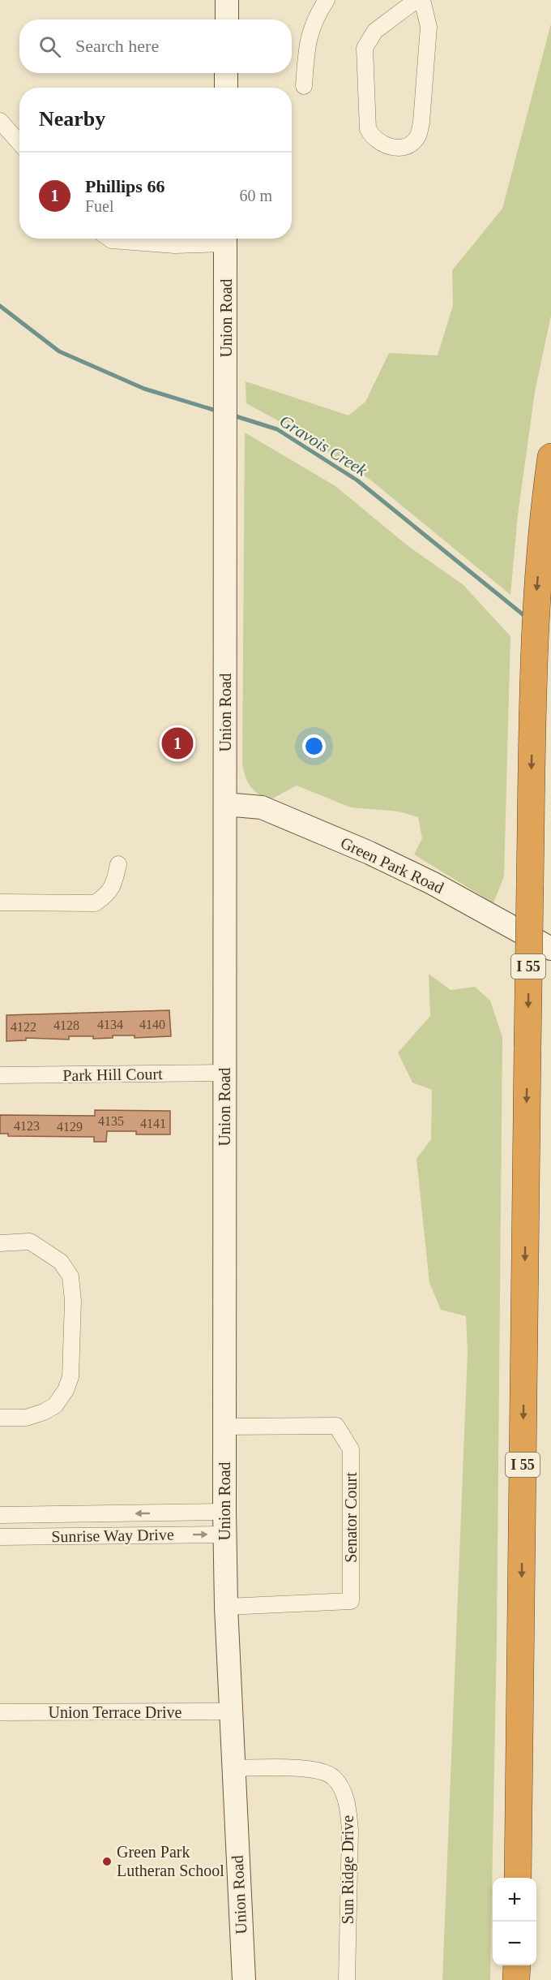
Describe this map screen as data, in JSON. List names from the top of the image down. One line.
{"streets":{"highway":["I 55"],"main road":["Union Road","Green Park Road"],"street":["Park Hill Court","Senator Court","Sunrise Way Drive","Union Terrace Drive","Sun Ridge Drive"]},"crossings":[["Union Road","Green Park Road"],["Union Road","Park Hill Court"],["Union Road","Senator Court"],["Union Road","Sunrise Way Drive"],["Union Road","Union Terrace Drive"],["Union Road","Sun Ridge Drive"]],"water":["Gravois Creek"],"places":["Green Park Lutheran School"],"house_numbers":["4134","4140","4128","4122","4135","4141","4123","4129"],"page":{"search":"Search here","heading":"Nearby","list":[{"mark":"1","name":"Phillips 66","note":"Fuel","value":"60 m"}],"pins":"1","map_buttons":["+","−"]}}
